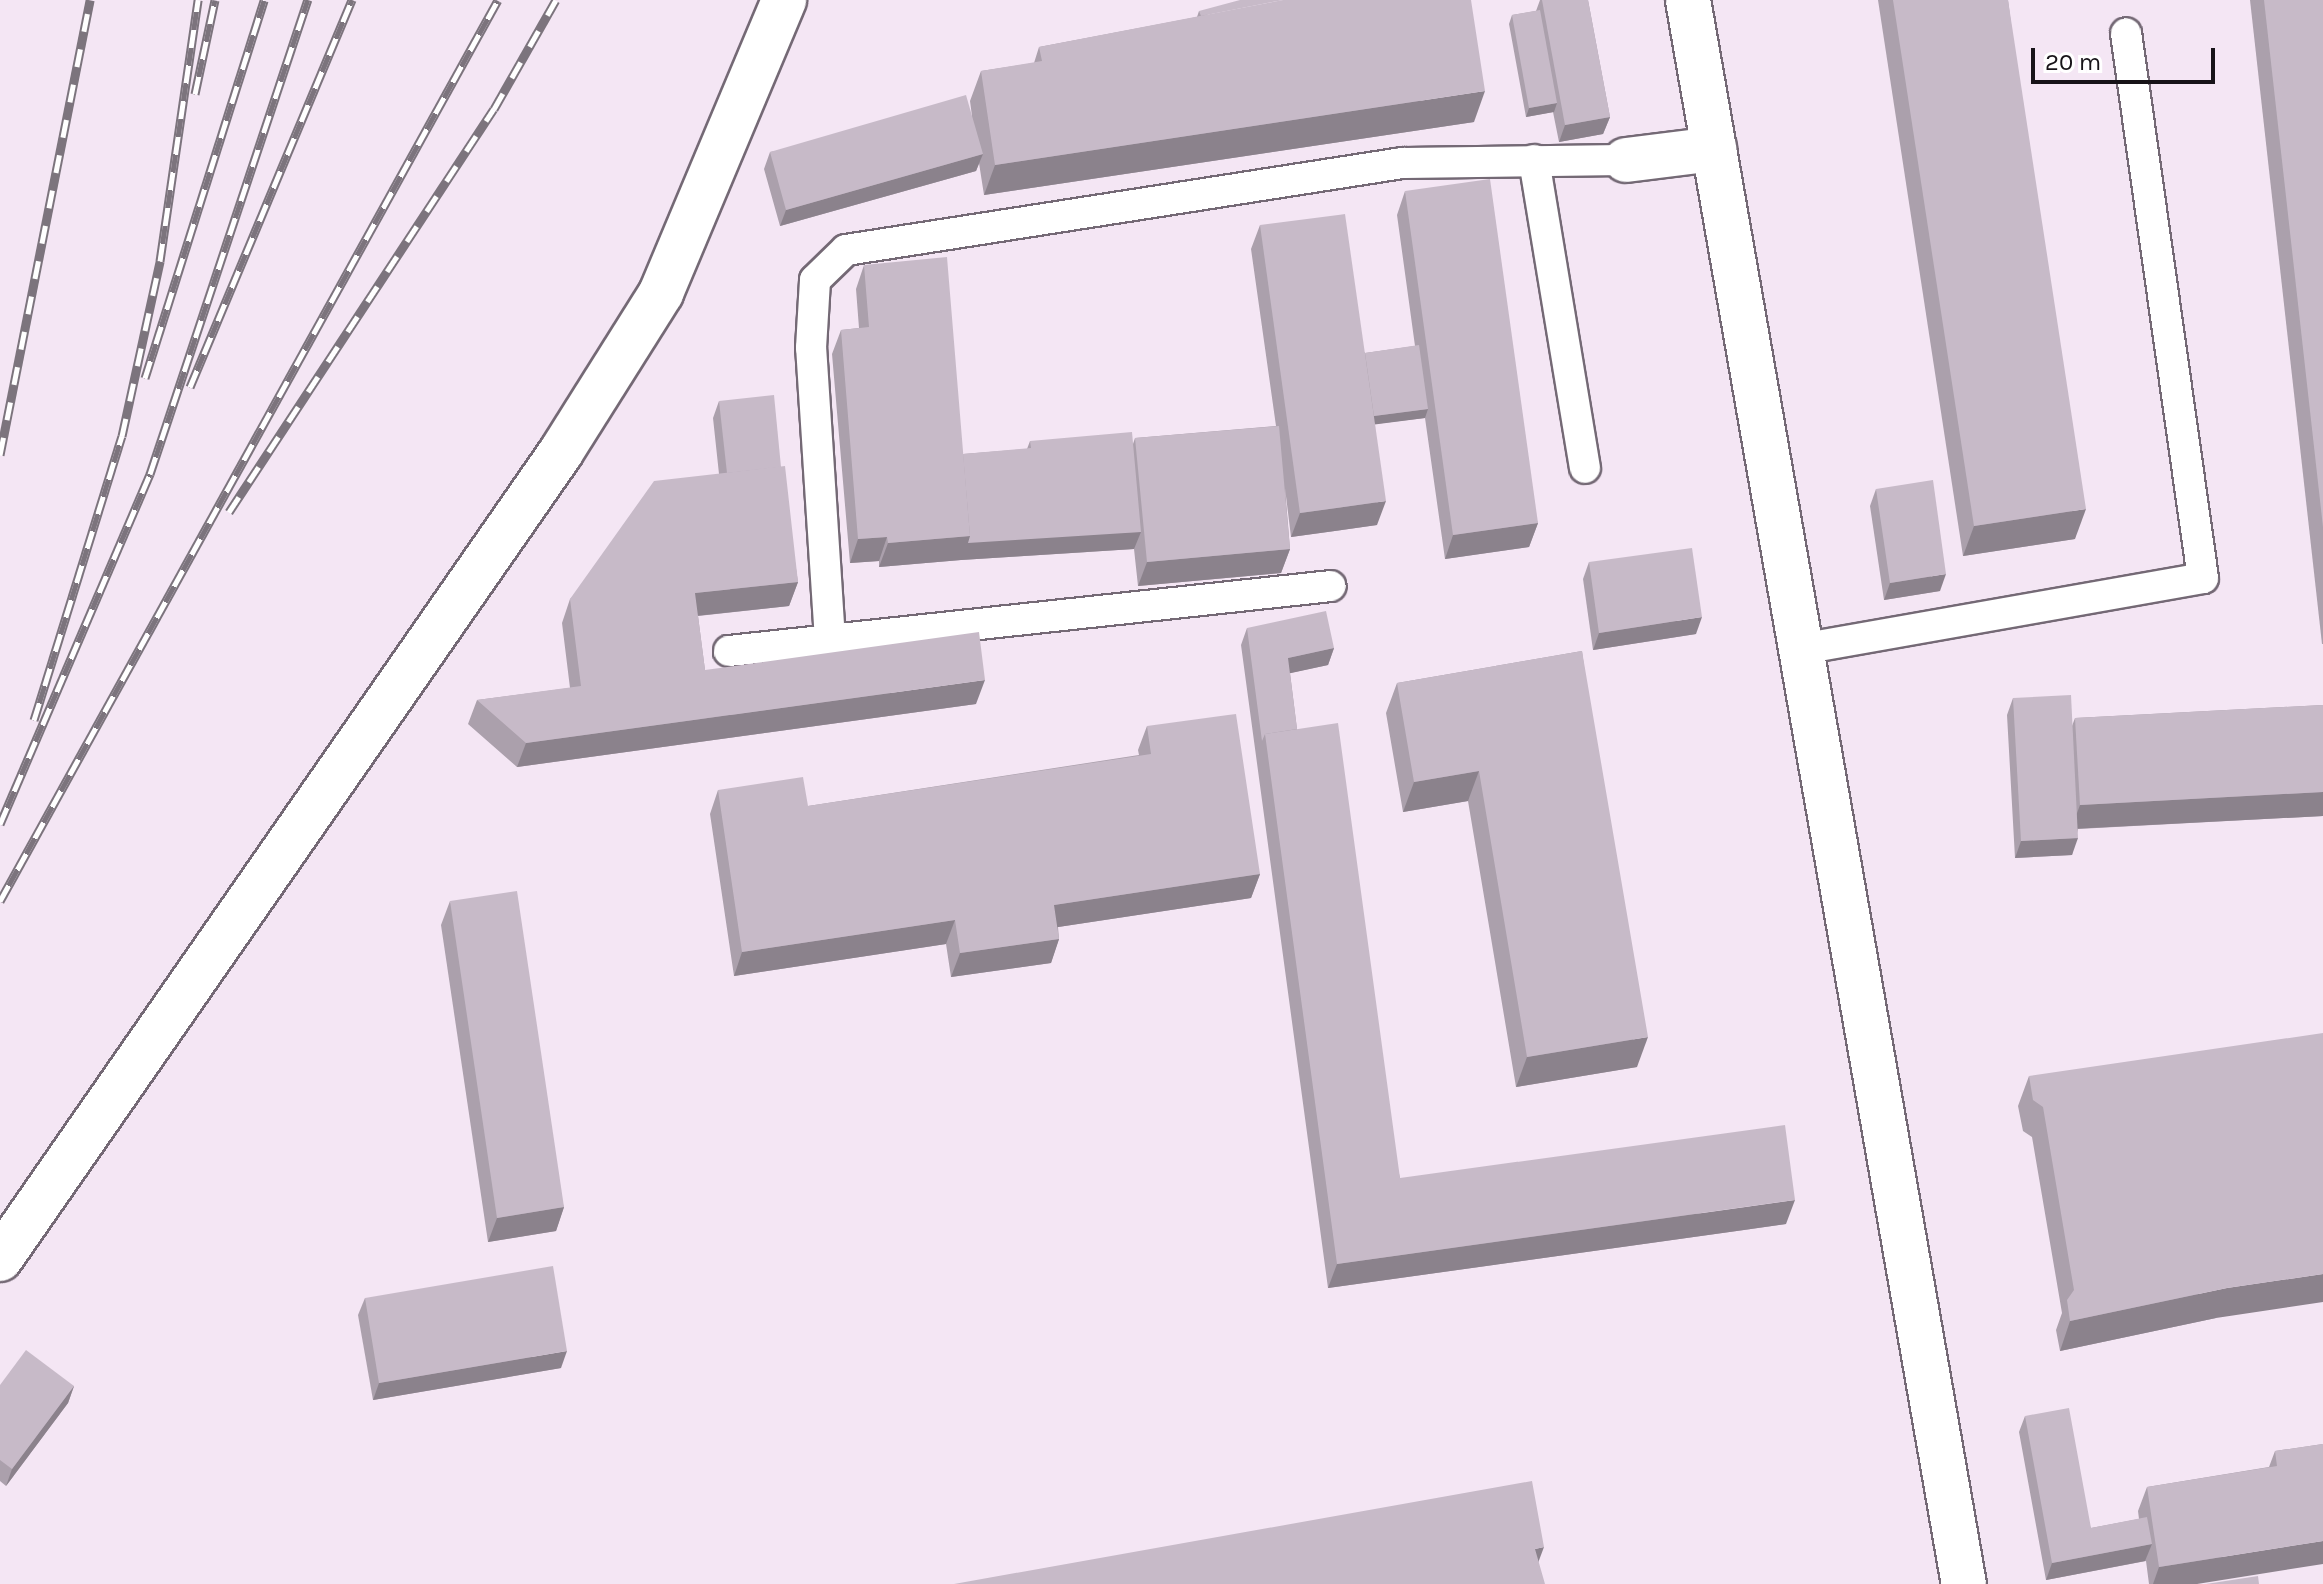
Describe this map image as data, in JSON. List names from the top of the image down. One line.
{"scale_bar":"20 m"}
